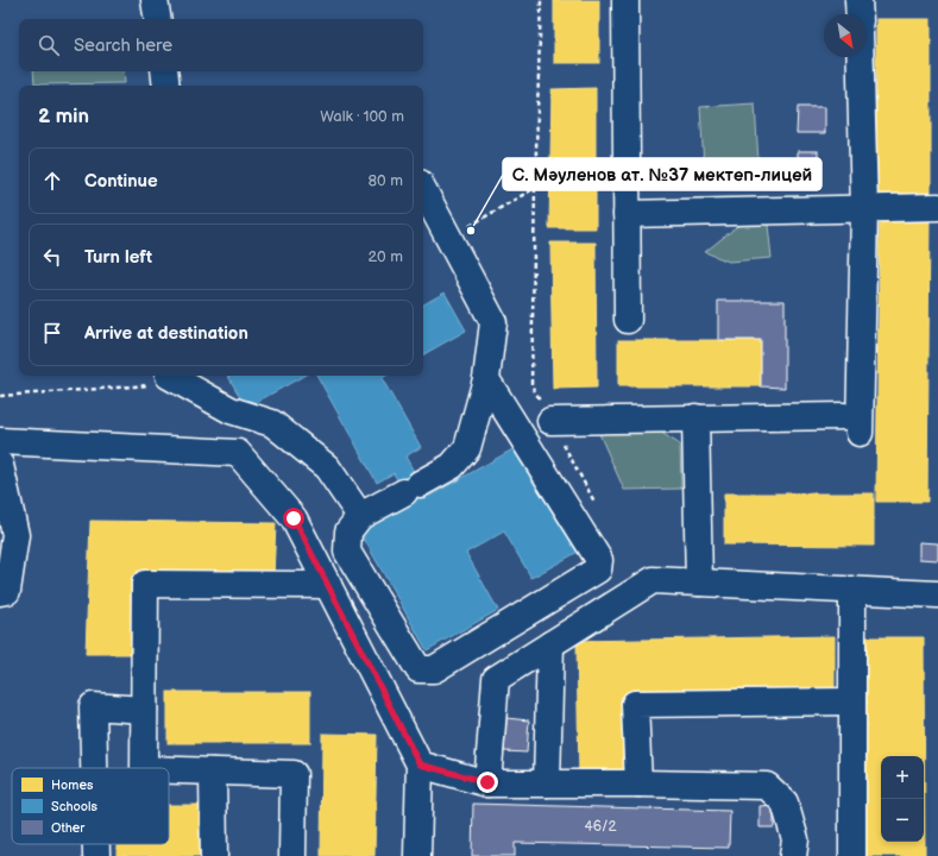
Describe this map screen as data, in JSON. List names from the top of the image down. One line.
{"places":["С. Мәуленов ат. №37 мектеп-лицей"],"house_numbers":["46/2"],"legend":["Homes","Schools","Other"],"north":"bottom right","page":{"search":"Search here","heading":["2 min","Walk · 100 m"],"list":[["Continue","80 m"],["Turn left","20 m"],"Arrive at destination"],"map_buttons":["+","−"]}}
